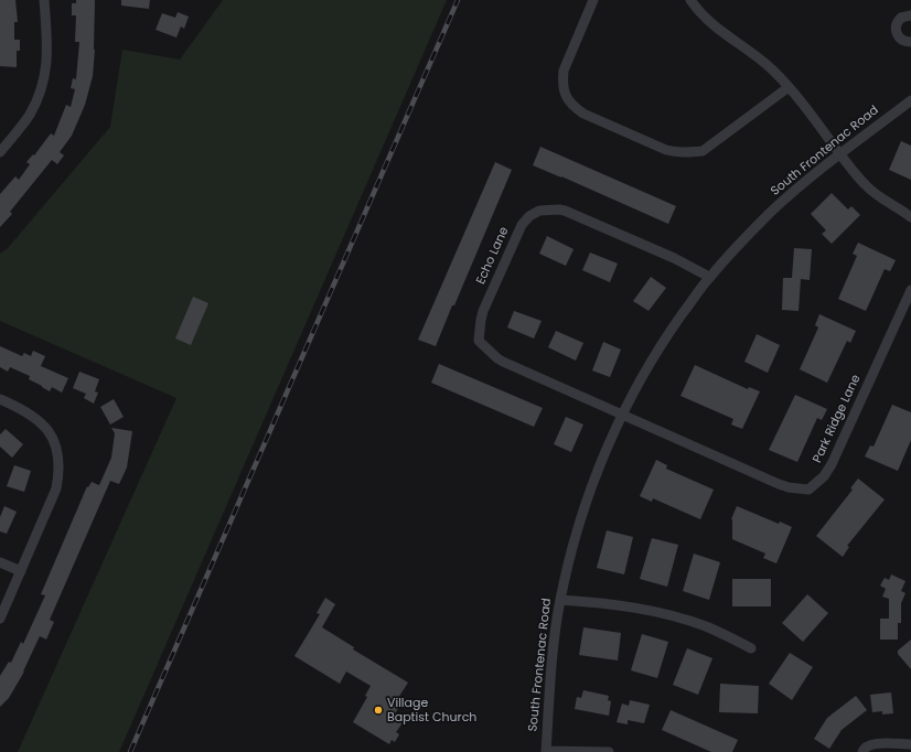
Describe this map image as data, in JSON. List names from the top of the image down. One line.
{"streets":{"street":["South Frontenac Road","Echo Lane","Park Ridge Lane"]},"crossings":[["South Frontenac Road","Echo Lane"],["South Frontenac Road","Park Ridge Lane"],["Echo Lane","Park Ridge Lane"]],"places":["Village Baptist Church"]}
